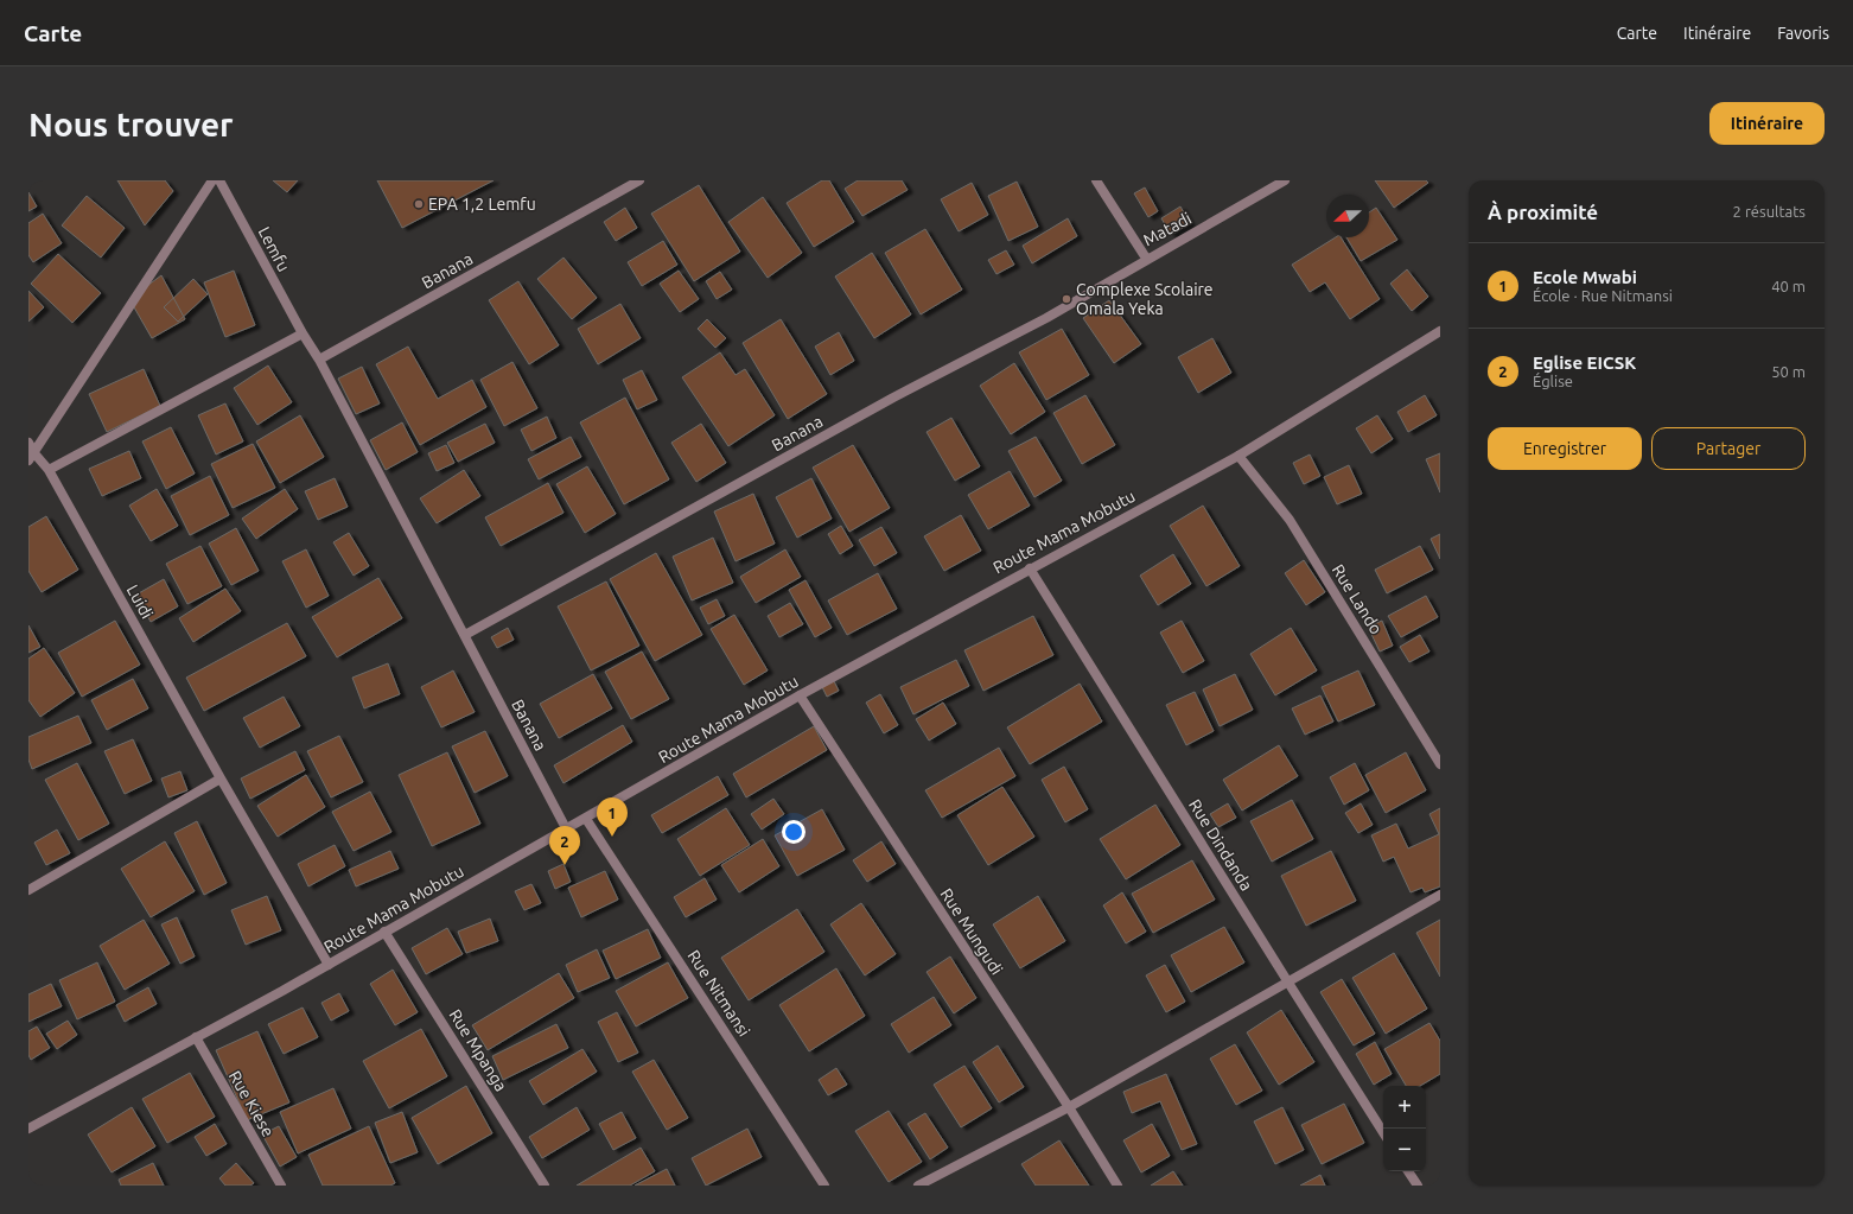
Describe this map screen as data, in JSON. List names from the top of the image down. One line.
{"streets":{"street":["Matadi","Lemfu","Banana","Route Mama Mobutu","Rue Lando","Luidi","Rue Dindanda","Rue Mungudi","Rue Nitmansi","Rue Mpanga","Rue Kiese"]},"crossings":[["Matadi","Banana"],["Lemfu","Banana"],["Banana","Route Mama Mobutu"],["Route Mama Mobutu","Rue Lando"],["Route Mama Mobutu","Luidi"],["Route Mama Mobutu","Rue Dindanda"],["Route Mama Mobutu","Rue Mungudi"],["Route Mama Mobutu","Rue Nitmansi"],["Route Mama Mobutu","Rue Mpanga"],["Route Mama Mobutu","Rue Kiese"]],"places":["EPA 1,2 Lemfu","Complexe Scolaire Omala Yeka"],"north":"left","page":{"header":"Carte","nav":["Carte","Itinéraire","Favoris"],"buttons":["Itinéraire",["Enregistrer","Partager"]],"title":"Nous trouver","heading":["À proximité","2 résultats"],"list":[{"mark":"1","name":"Ecole Mwabi","note":"École · Rue Nitmansi","value":"40 m"},{"mark":"2","name":"Eglise EICSK","note":"Église","value":"50 m"}],"pins":["1","2"],"map_buttons":["+","−"]}}
